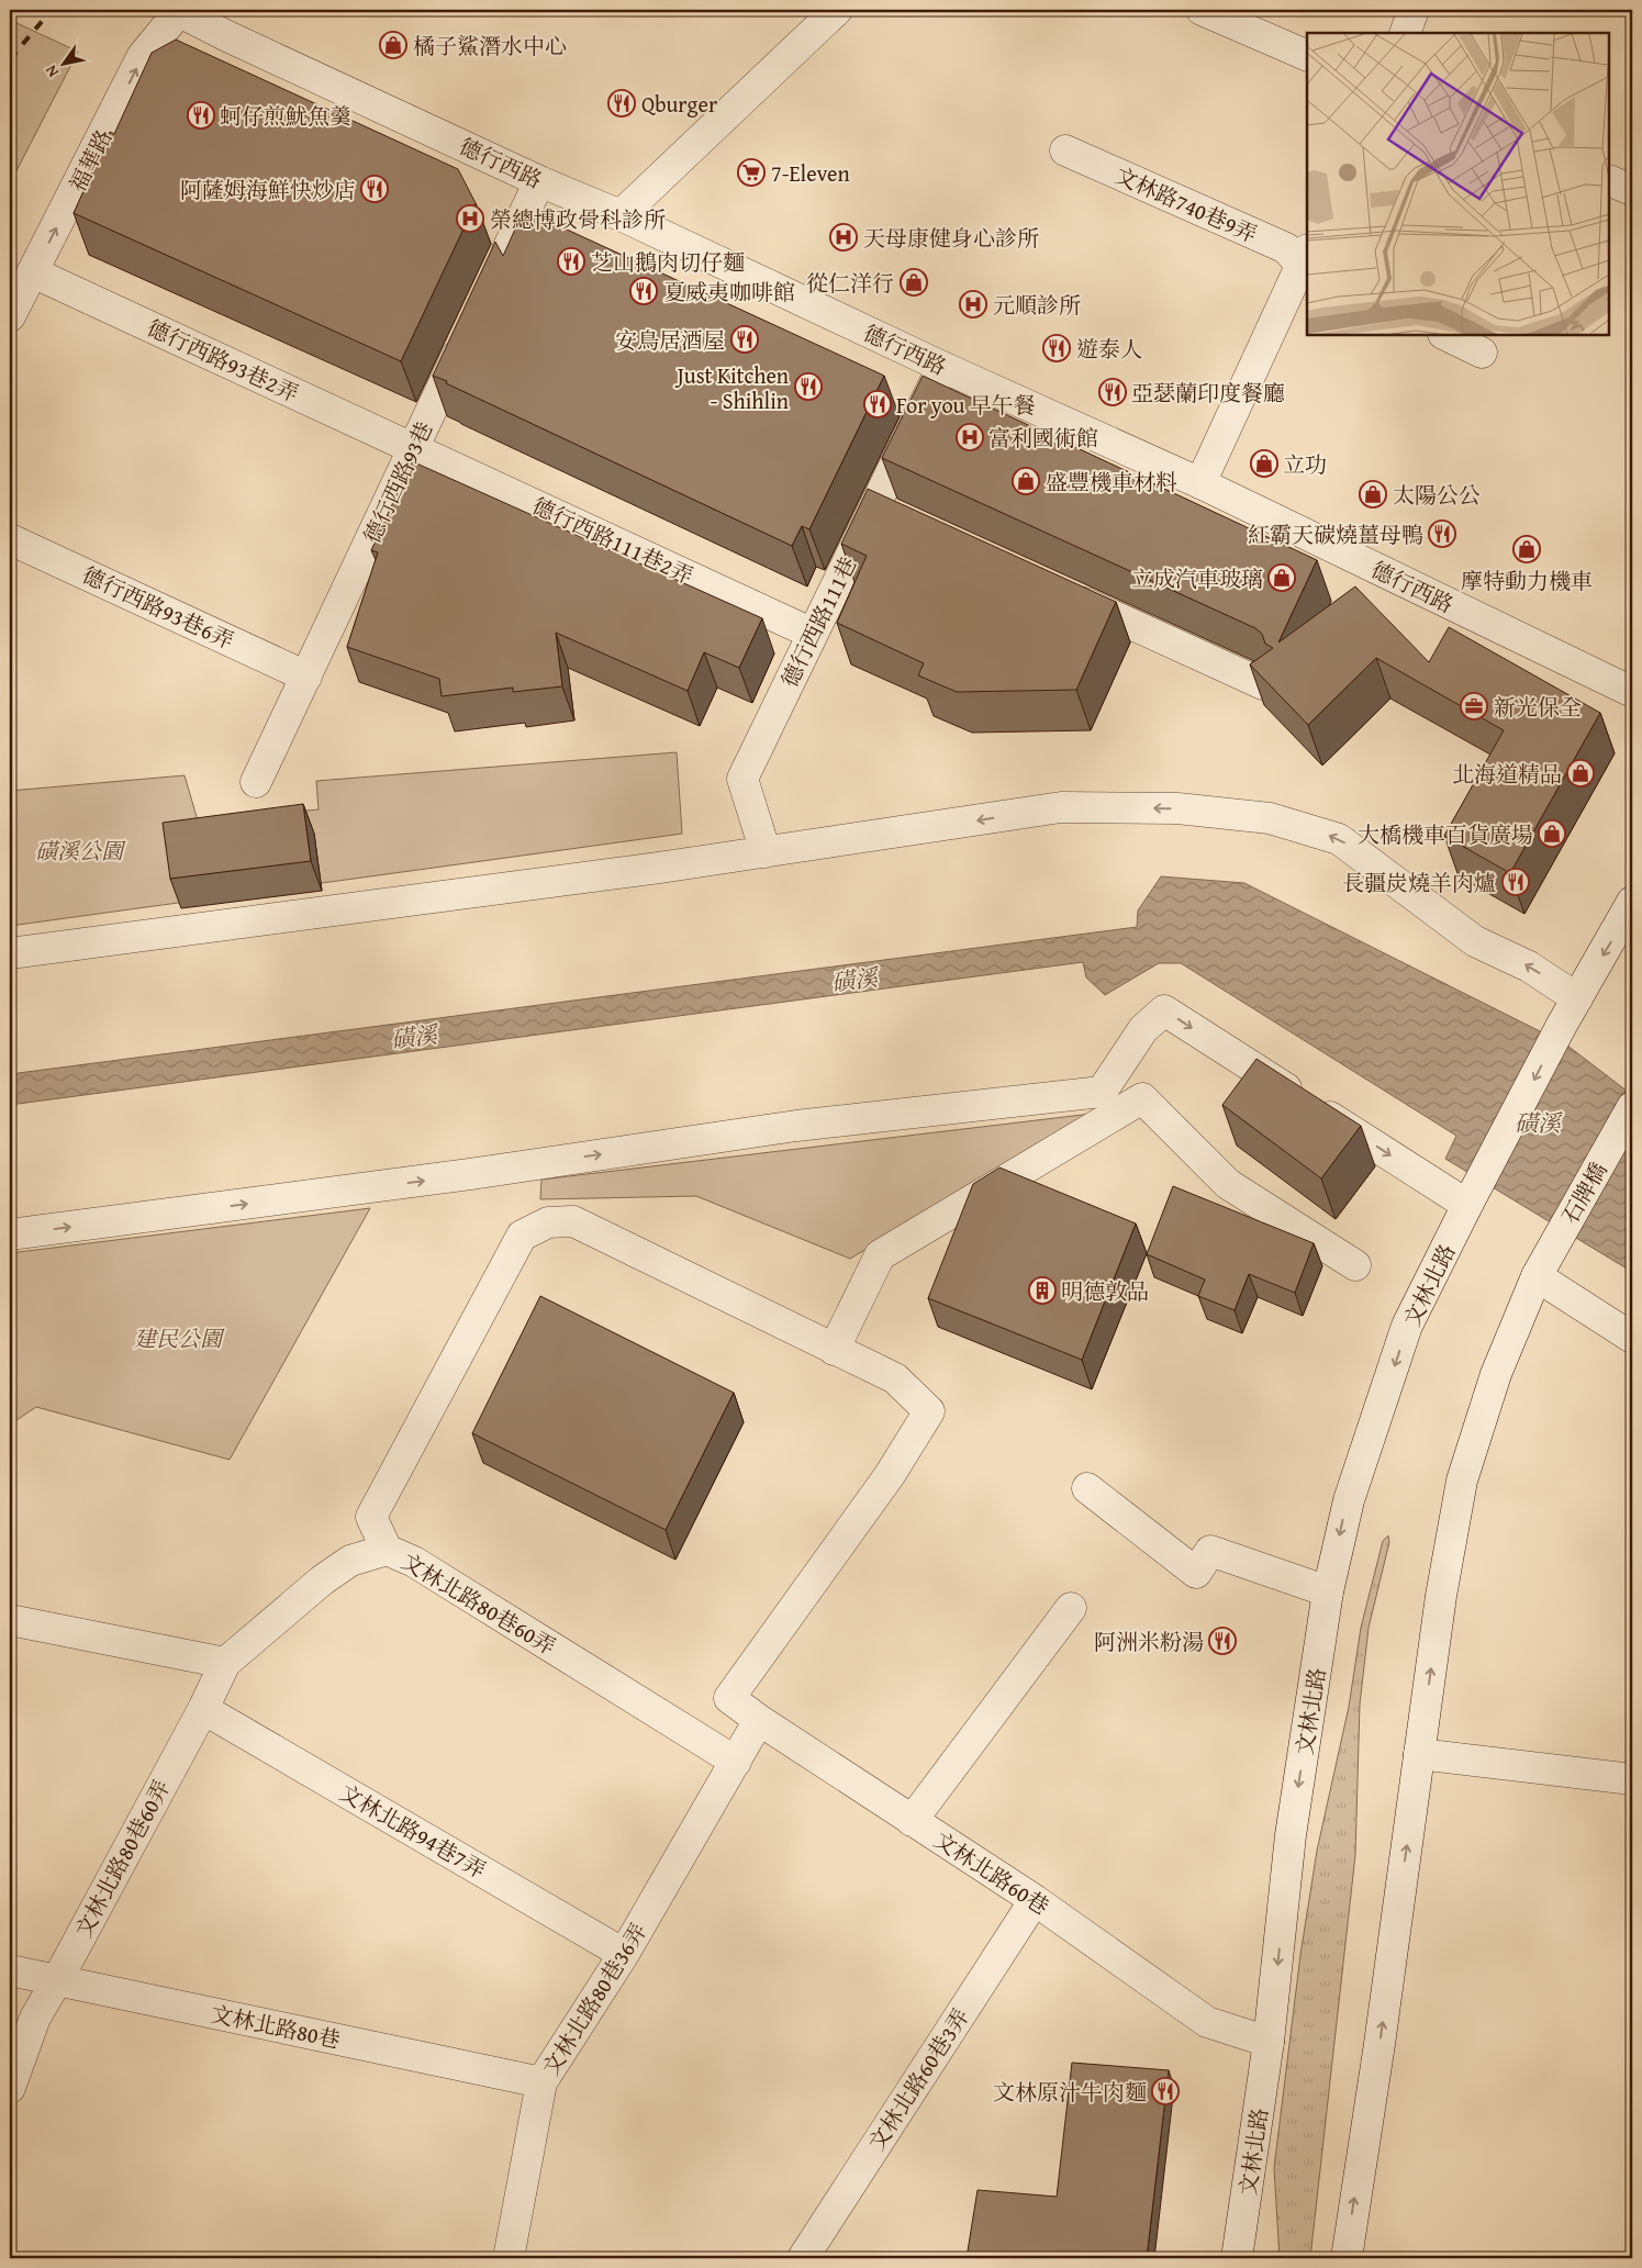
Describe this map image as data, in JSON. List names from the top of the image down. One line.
{"streets":{"street":["福華路","德行西路","文林路740巷9弄","德行西路93巷2弄","德行西路93巷","德行西路111巷2弄","德行西路93巷6弄","德行西路111巷","石牌橋","文林北路","文林北路80巷60弄","文林北路94巷7弄","文林北路60巷","文林北路80巷36弄","文林北路80巷","文林北路60巷3弄"]},"crossings":[["福華路","德行西路"],["福華路","德行西路93巷2弄"],["德行西路","文林路740巷9弄"],["德行西路","德行西路111巷"],["德行西路93巷2弄","德行西路93巷"],["德行西路93巷2弄","德行西路111巷2弄"],["德行西路93巷","德行西路111巷2弄"],["德行西路93巷","德行西路93巷6弄"],["德行西路111巷2弄","德行西路111巷"],["文林北路","文林北路60巷"],["文林北路80巷60弄","文林北路94巷7弄"],["文林北路80巷60弄","文林北路80巷36弄"],["文林北路80巷60弄","文林北路80巷"],["文林北路94巷7弄","文林北路80巷36弄"],["文林北路60巷","文林北路60巷3弄"],["文林北路80巷36弄","文林北路80巷"]],"one_way":["福華路"],"water":["磺溪"],"parks":["磺溪公園","建民公園"],"places":{"shop":["橘子鯊潛水中心","從仁洋行","立功","盛豐機車材料","太陽公公","摩特動力機車","立成汽車玻璃","北海道精品","大橋機車百貨廣場"],"restaurant":["Qburger","蚵仔煎魷魚羹","阿薩姆海鮮快炒店","芝山鵝肉切仔麵","夏威夷咖啡館","安鳥居酒屋","遊泰人","Just Kitchen - Shihlin","亞瑟蘭印度餐廳","For you 早午餐","紅霸天碳燒薑母鴨","長疆炭燒羊肉爐","阿洲米粉湯","文林原汁牛肉麵"],"supermarket":["7-Eleven"],"hospital":["榮總博政骨科診所","天母康健身心診所","元順診所","富利國術館"],"office":["新光保全"],"building":["明德敦品"]},"north":"bottom left"}
